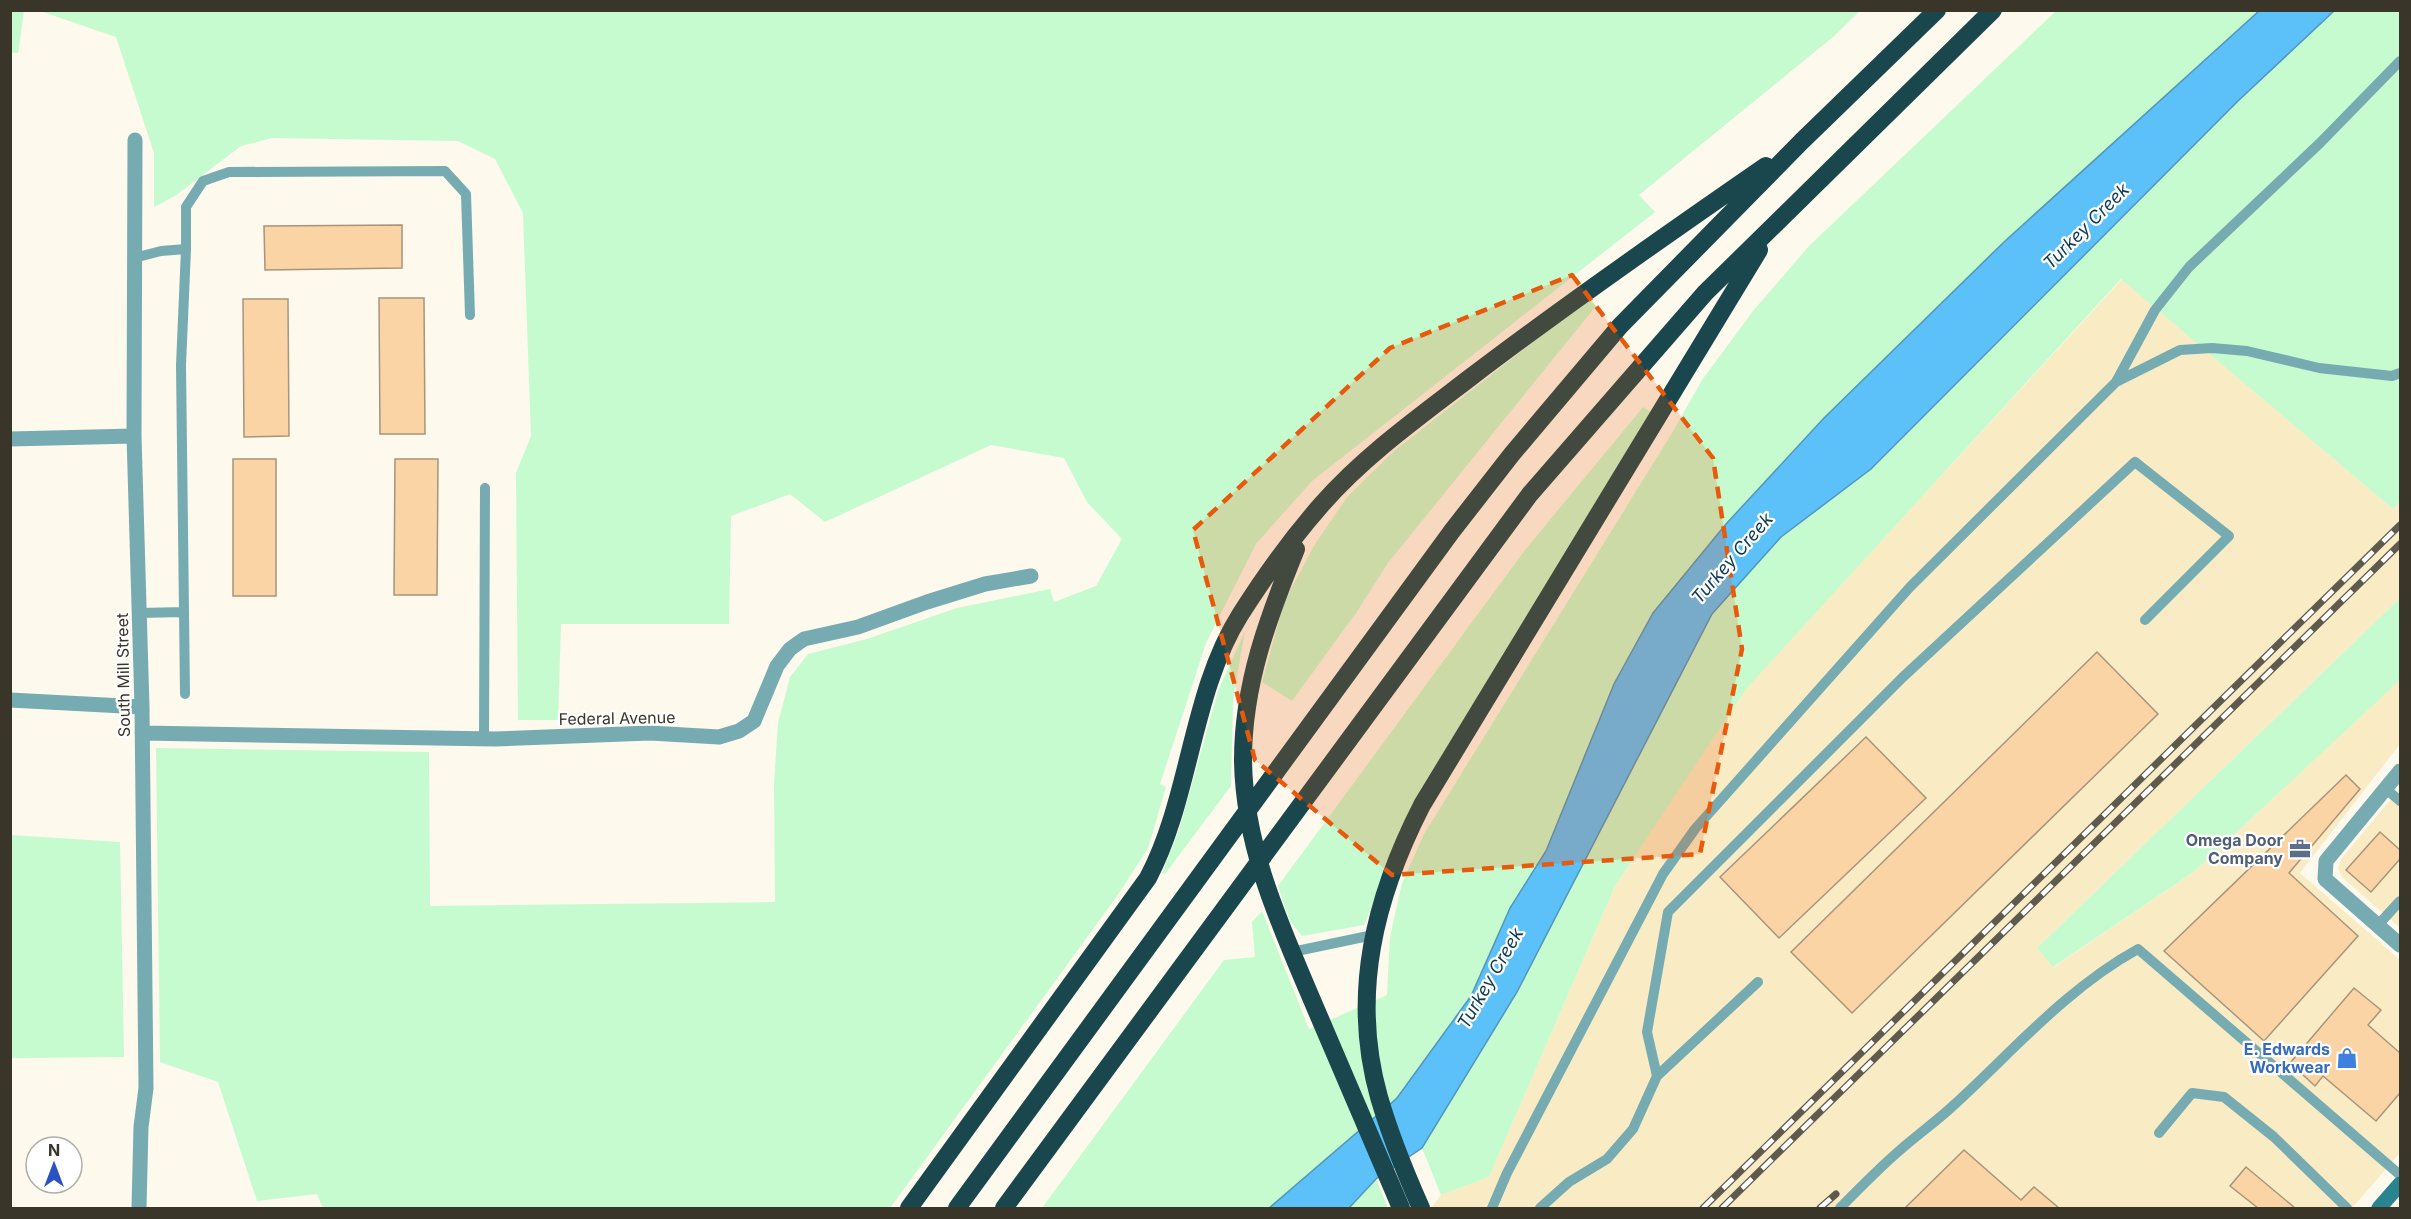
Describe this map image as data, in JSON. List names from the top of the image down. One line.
{"streets":{"street":["South Mill Street","Federal Avenue"]},"crossings":[["South Mill Street","Federal Avenue"]],"water":["Turkey Creek"],"places":{"office":["Omega Door Company"],"shop":["E. Edwards Workwear"]},"north":"top"}
